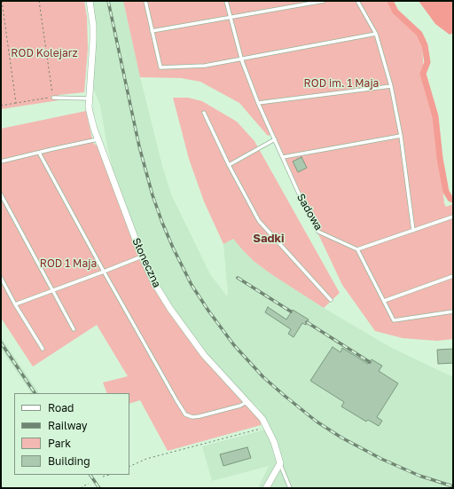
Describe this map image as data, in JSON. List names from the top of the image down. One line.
{"streets":{"street":["Słoneczna"],"lane":["Sadowa"]},"districts":["Sadki"],"parks":["ROD Kolejarz","ROD im. 1 Maja","ROD 1 Maja"],"legend":["Road","Railway","Park","Building"]}
